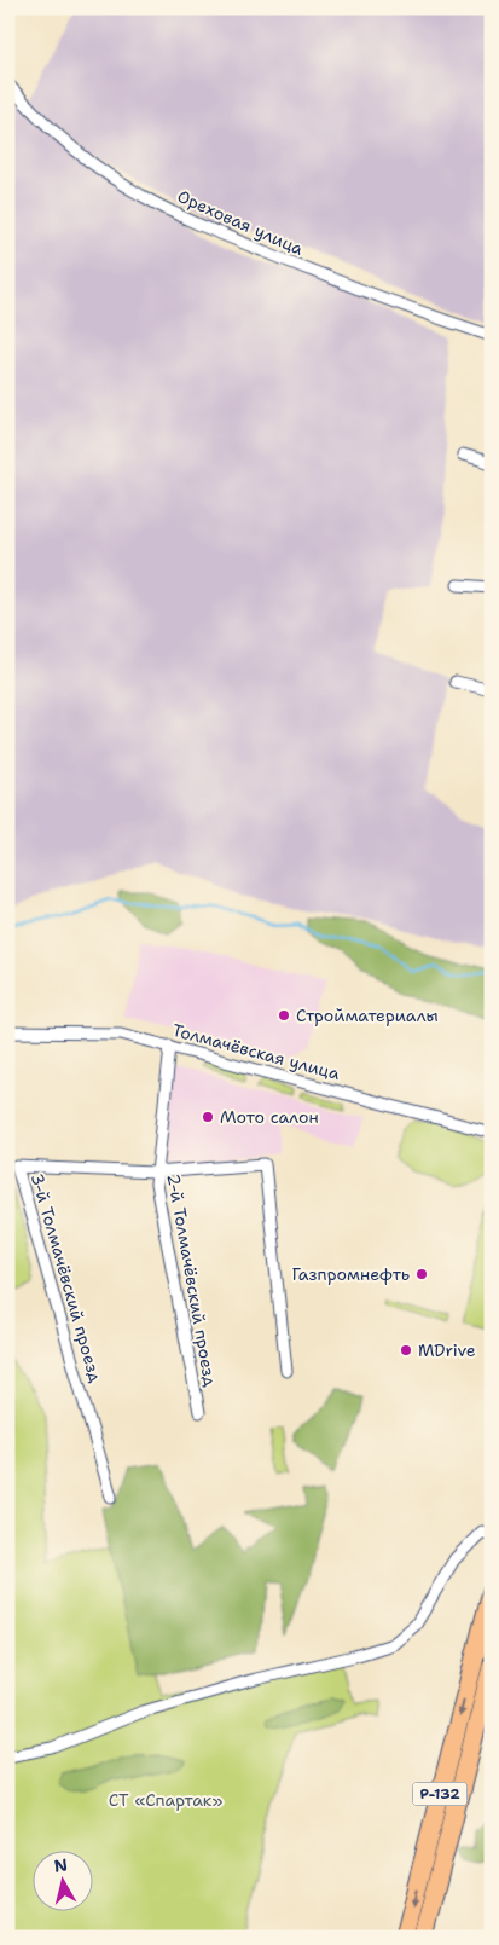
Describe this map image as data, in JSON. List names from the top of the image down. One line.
{"streets":{"highway":["Р-132"],"street":["Ореховая улица","Толмачёвская улица","3-й Толмачёвский проезд","2-й Толмачёвский проезд"]},"crossings":[["Толмачёвская улица","2-й Толмачёвский проезд"],["3-й Толмачёвский проезд","2-й Толмачёвский проезд"]],"parks":["СТ «Спартак»"],"places":["Стройматериалы","Мото салон","Газпромнефть","MDrive"],"north":"top"}
